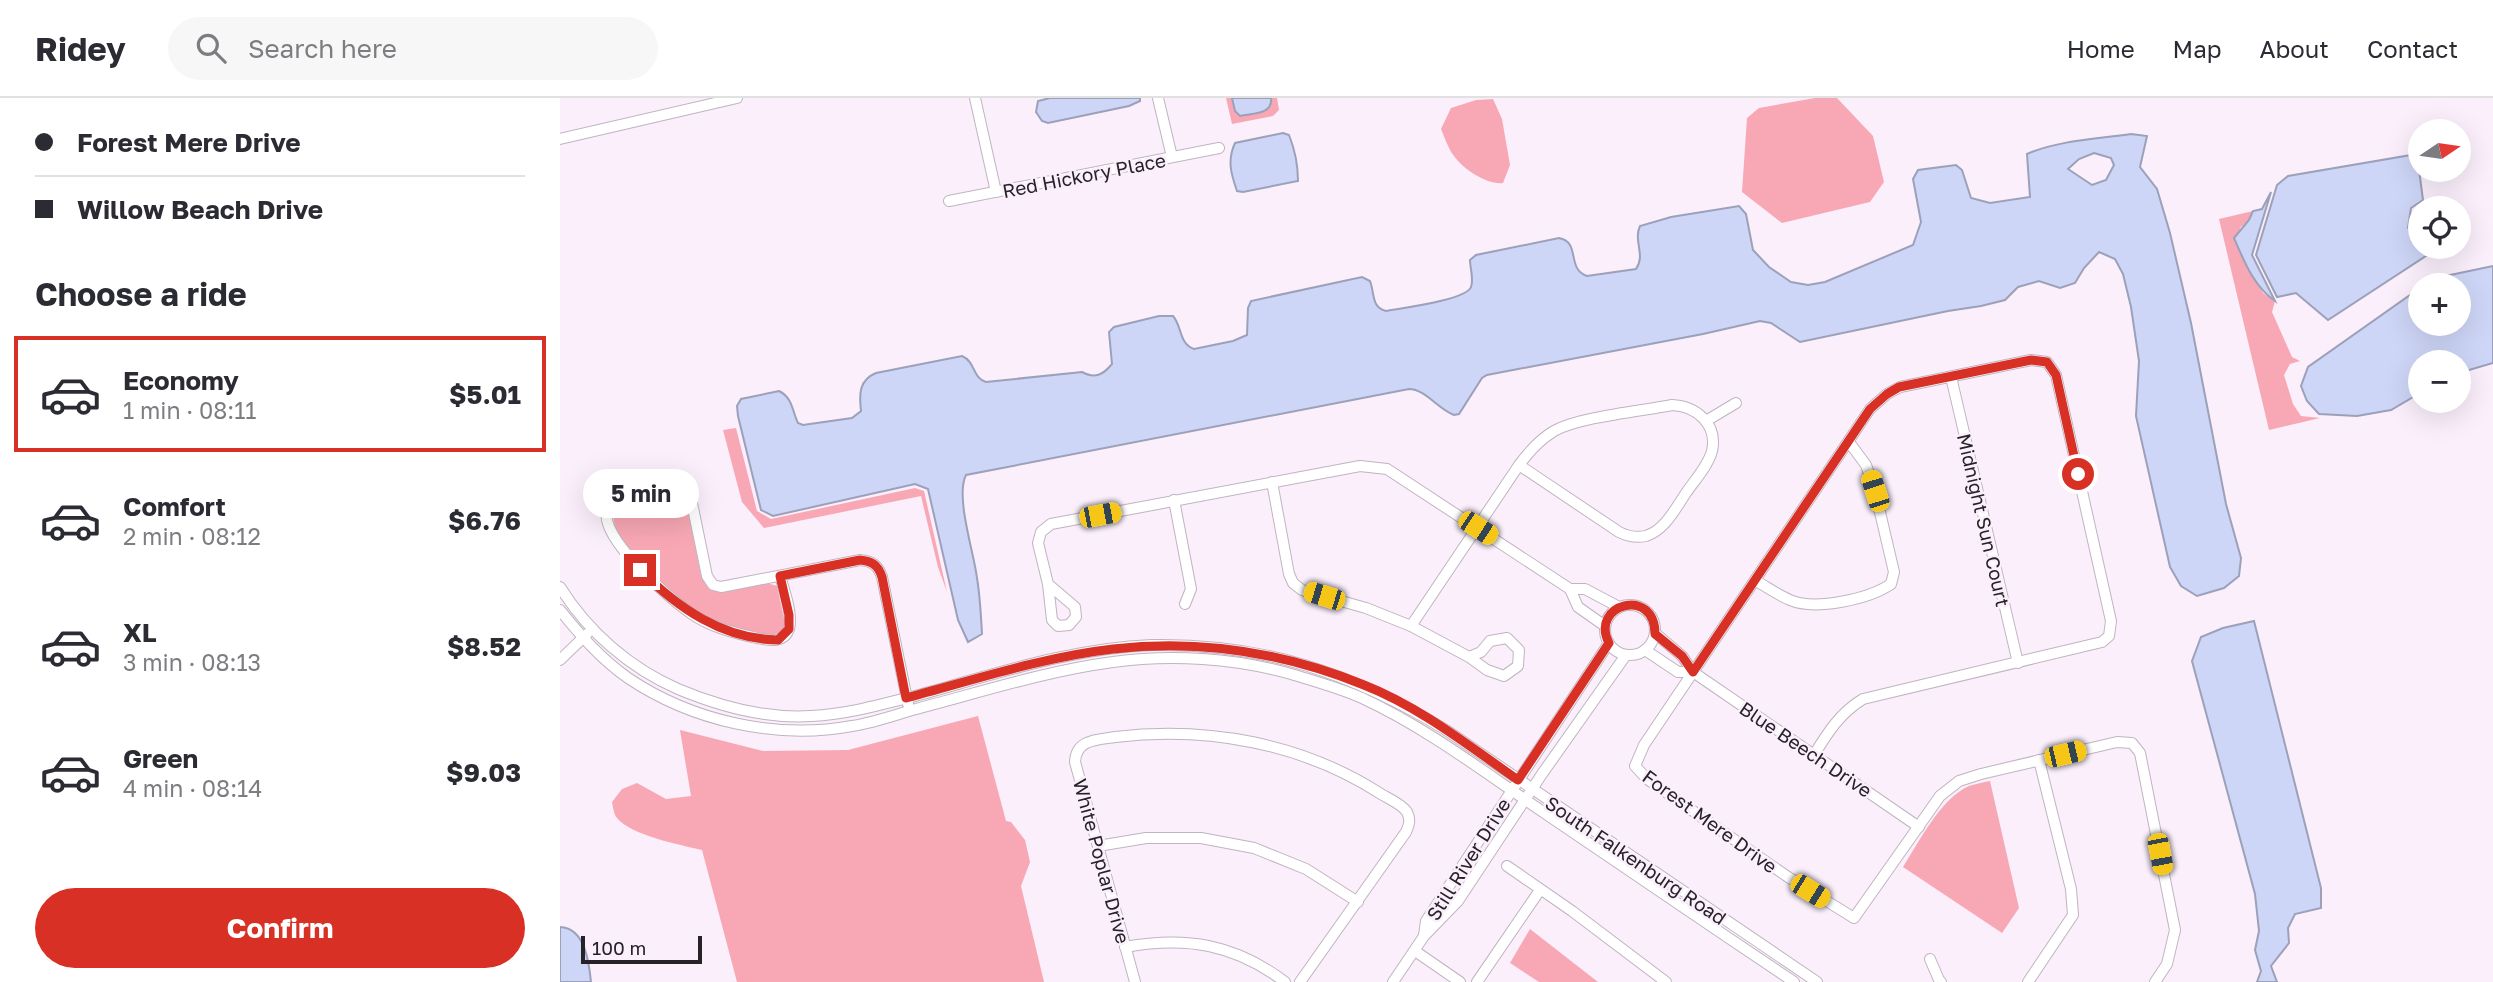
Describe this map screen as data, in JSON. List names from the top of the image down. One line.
{"streets":{"street":["Red Hickory Place","Midnight Sun Court","Blue Beech Drive","Forest Mere Drive","Still River Drive","South Falkenburg Road","White Poplar Drive"]},"crossings":[["Midnight Sun Court","Forest Mere Drive"],["Blue Beech Drive","Forest Mere Drive"],["Blue Beech Drive","Still River Drive"],["Still River Drive","South Falkenburg Road"]],"scale_bar":"100 m","north":"right","page":{"header":"Ridey","search":"Search here","nav":["Home","Map","About","Contact"],"banner":["Forest Mere Drive","Willow Beach Drive"],"map_buttons":["+","−"],"heading":"Choose a ride","list":[{"name":"Economy","note":"1 min · 08:11","value":"$5.01"},{"name":"Comfort","note":"2 min · 08:12","value":"$6.76"},{"name":"XL","note":"3 min · 08:13","value":"$8.52"},{"name":"Green","note":"4 min · 08:14","value":"$9.03"}],"bubble":"5 min","buttons":"Confirm","scale":"100 m"}}
